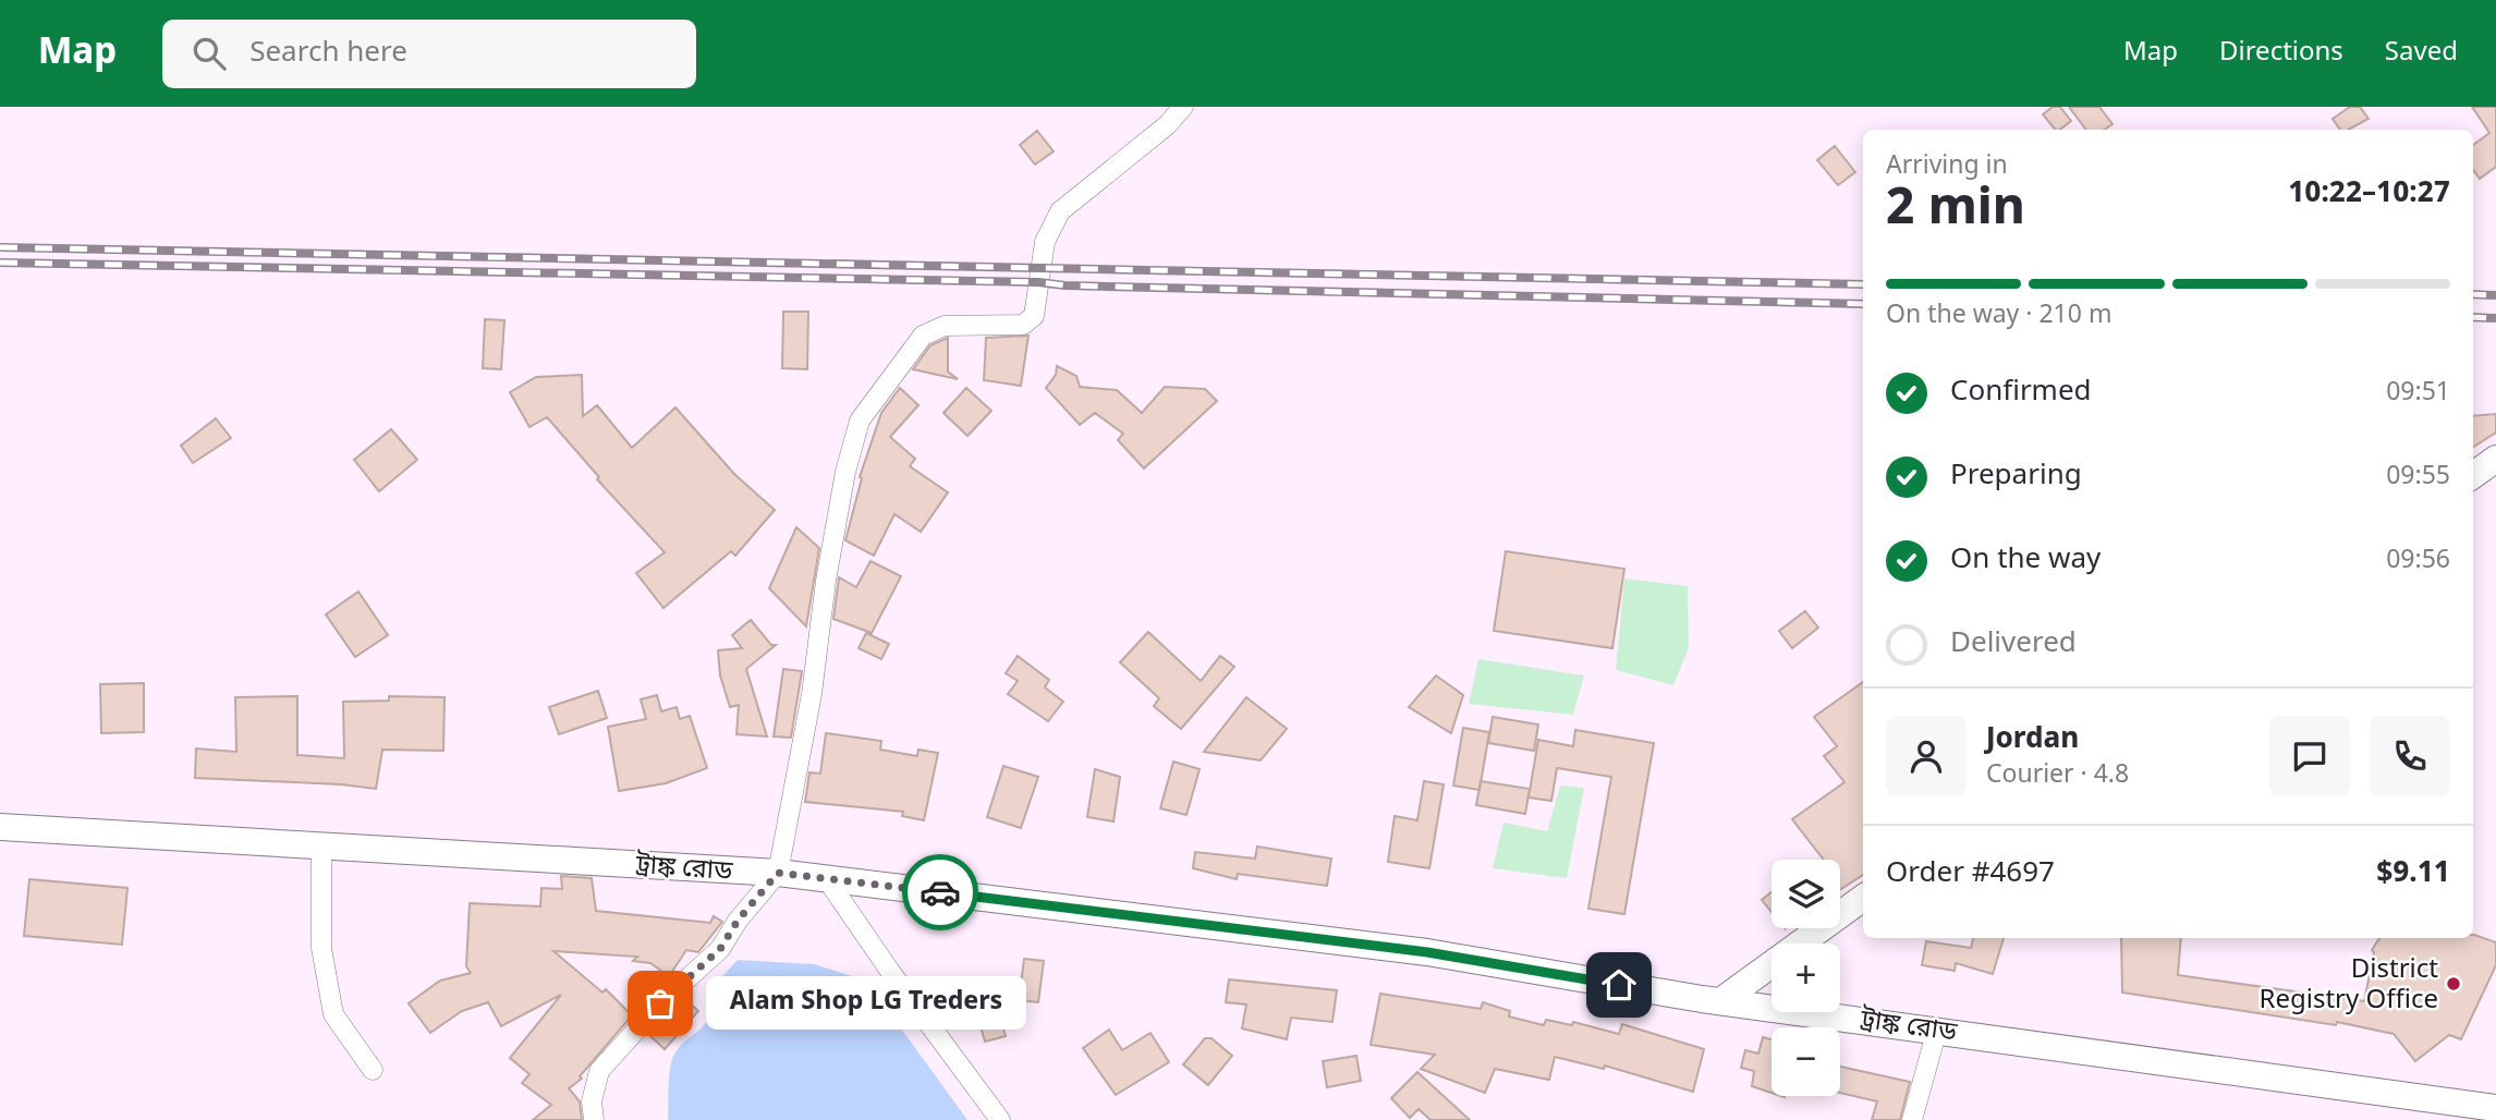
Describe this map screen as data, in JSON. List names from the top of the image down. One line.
{"streets":{"main road":["ট্রাঙ্ক রোড"]},"places":["District Registry Office","Alam Shop LG Treders"],"page":{"header":"Map","search":"Search here","nav":["Map","Directions","Saved"],"heading":["2 min","Arriving in","10:22–10:27"],"panel":["Jordan","Courier · 4.8","Order #4697","$9.11"],"bar":"On the way · 210 m","list":[["Confirmed","09:51"],["Preparing","09:55"],["On the way","09:56"],"Delivered"],"map_buttons":["+","−"],"bubble":"Alam Shop LG Treders"}}
